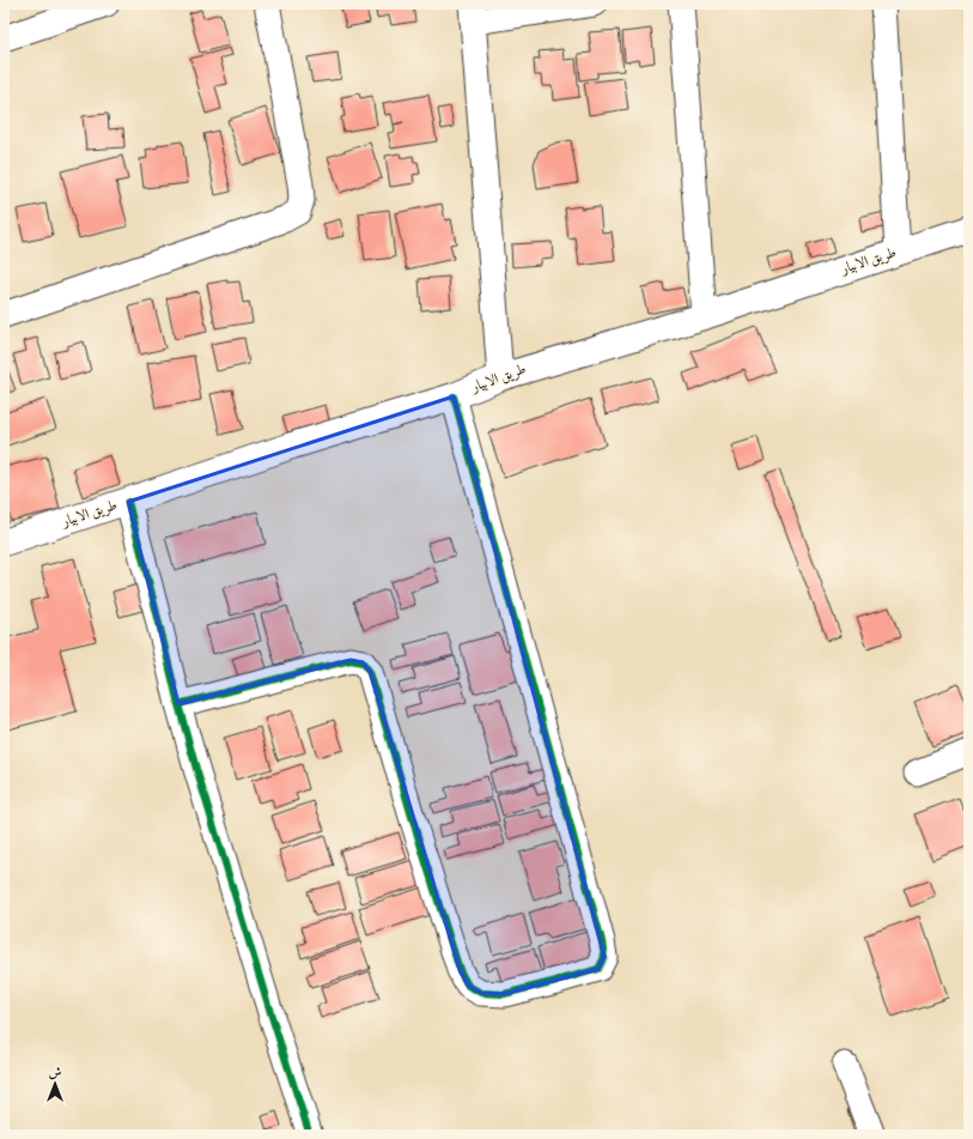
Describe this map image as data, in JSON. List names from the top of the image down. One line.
{"streets":{"main road":["طريق الابيار"]},"north":"top"}
